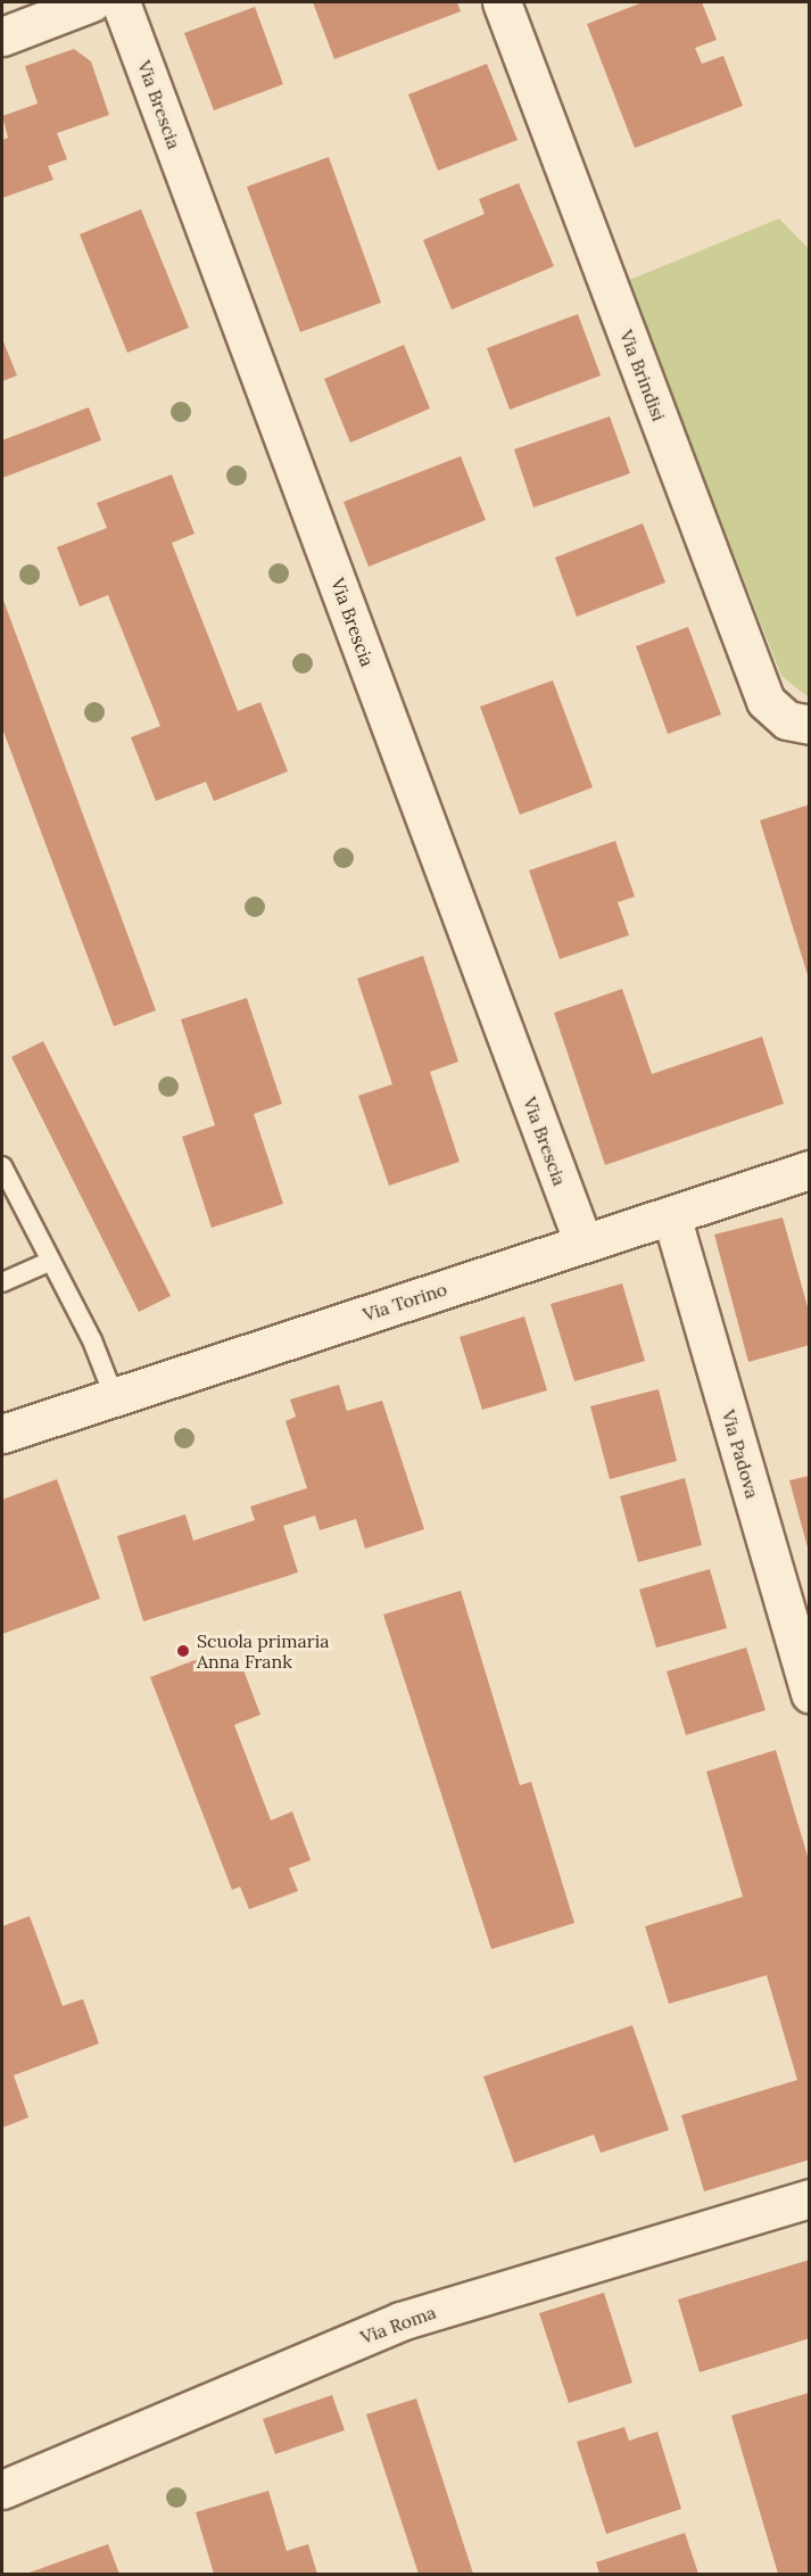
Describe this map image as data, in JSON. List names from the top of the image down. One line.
{"streets":{"street":["Via Brescia","Via Brindisi","Via Torino","Via Padova","Via Roma"]},"crossings":[["Via Brescia","Via Torino"],["Via Torino","Via Padova"]],"places":["Scuola primaria Anna Frank"]}
